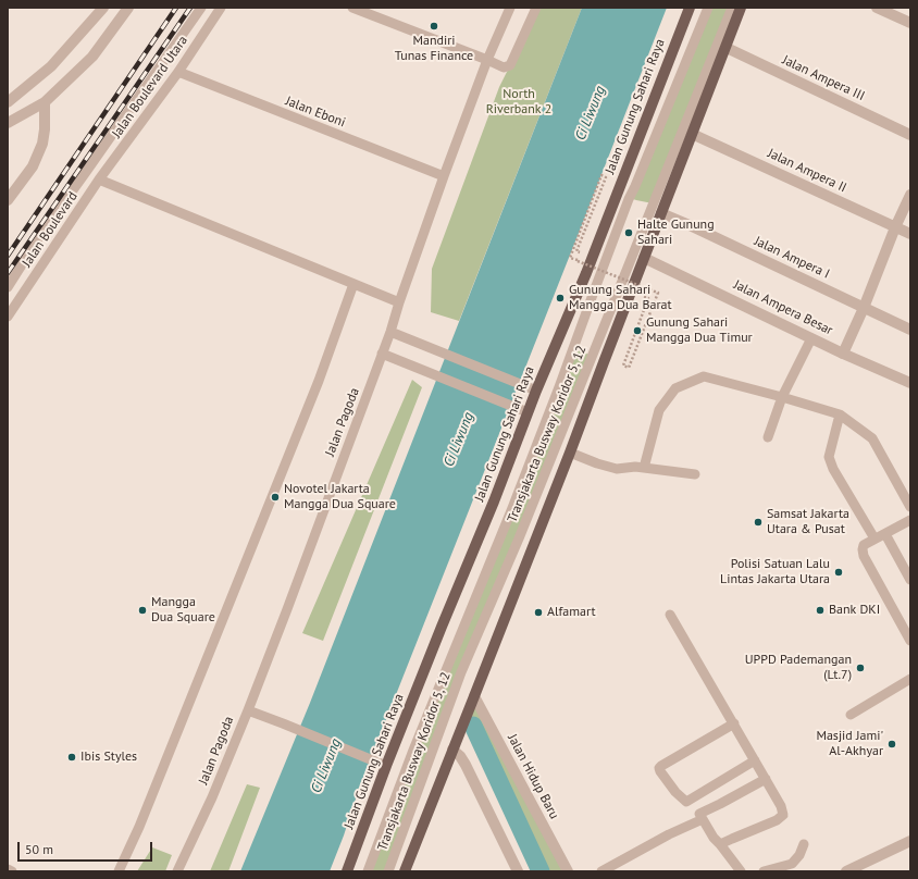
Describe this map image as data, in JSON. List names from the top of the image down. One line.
{"streets":{"main road":["Jalan Gunung Sahari Raya"],"street":["Jalan Ampera III","Jalan Ampera II","Jalan Ampera I","Jalan Ampera Besar","Jalan Hidup Baru"],"lane":["Jalan Boulevard Utara","Jalan Eboni","Jalan Boulevard","Jalan Pagoda","Transjakarta Busway Koridor 5, 12"]},"crossings":[["Jalan Boulevard Utara","Jalan Eboni"],["Jalan Boulevard Utara","Jalan Boulevard"],["Jalan Eboni","Jalan Pagoda"]],"water":["Ci Liwung"],"parks":["North Riverbank 2"],"places":["Mandiri Tunas Finance","Halte Gunung Sahari","Gunung Sahari Mangga Dua Barat","Gunung Sahari Mangga Dua Timur","Novotel Jakarta Mangga Dua Square","Samsat Jakarta Utara & Pusat","Polisi Satuan Lalu Lintas Jakarta Utara","Mangga Dua Square","Bank DKI","Alfamart","UPPD Pademangan (Lt.7)","Masjid Jami' Al-Akhyar","Ibis Styles"],"scale_bar":"50 m"}
